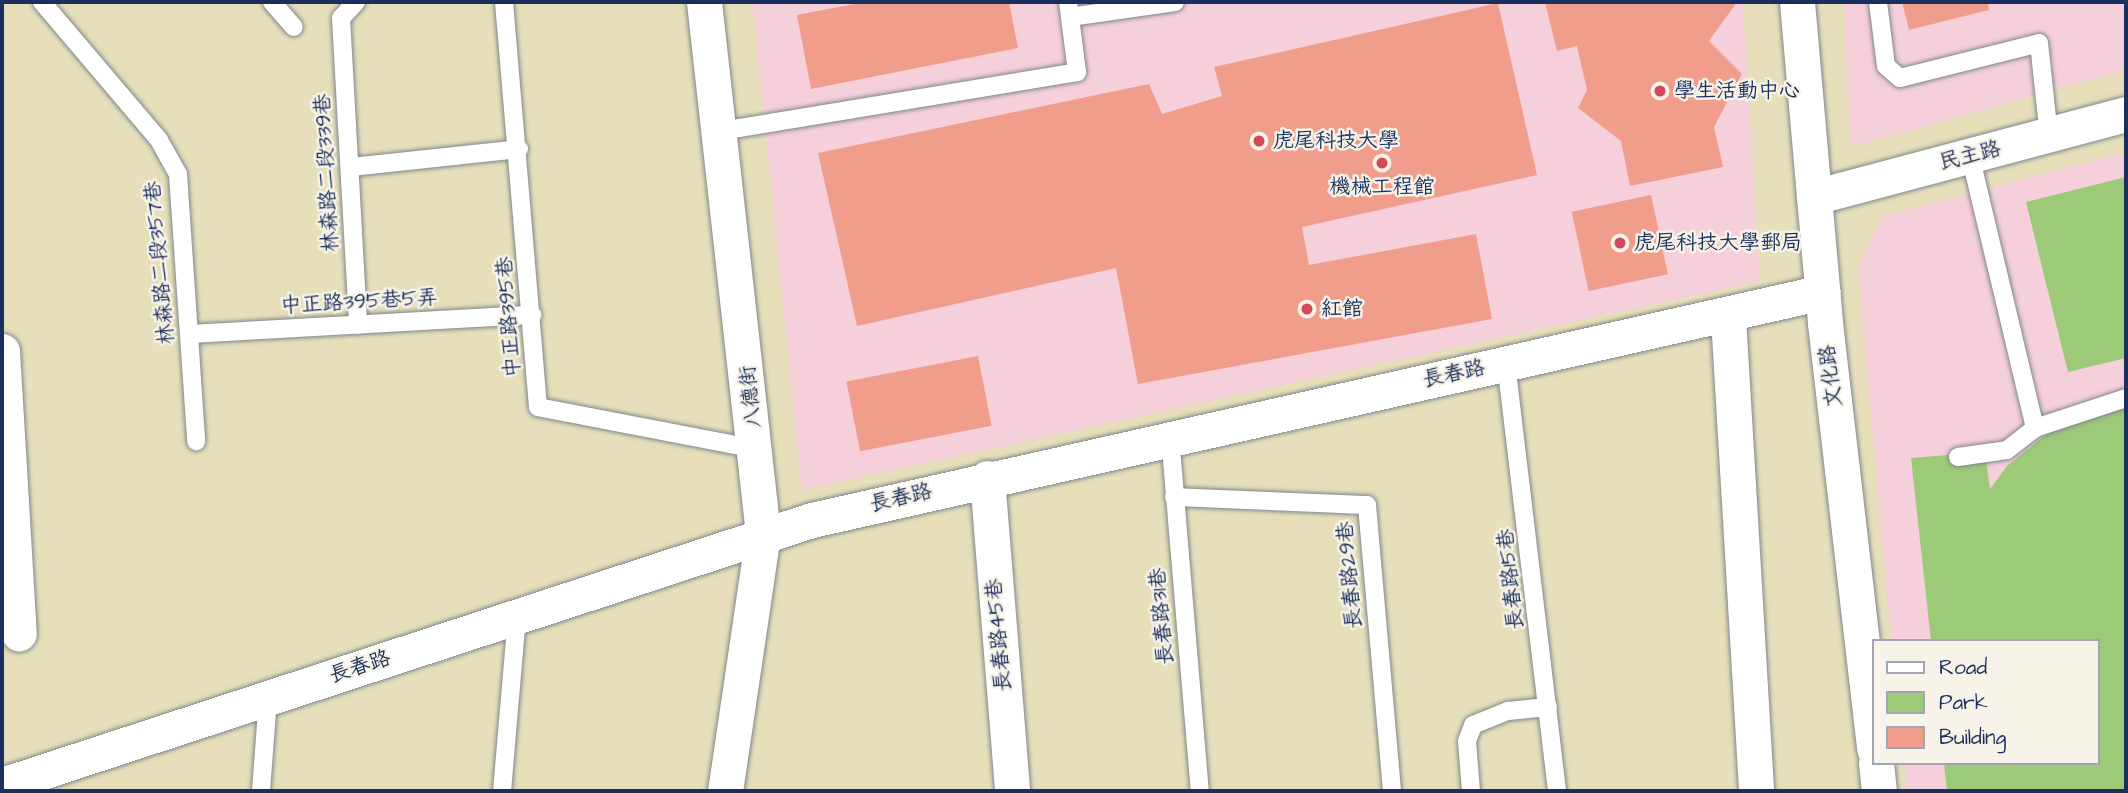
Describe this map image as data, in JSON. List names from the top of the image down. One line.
{"streets":{"street":["民主路","長春路","文化路","八德街","長春路45巷"],"lane":["林森路二段339巷","林森路二段357巷","中正路395巷5弄","中正路395巷","長春路29巷","長春路15巷","長春路31巷"]},"crossings":[["民主路","文化路"],["林森路二段339巷","中正路395巷5弄"],["林森路二段357巷","中正路395巷5弄"],["中正路395巷5弄","中正路395巷"],["中正路395巷","八德街"],["長春路","文化路"],["長春路","八德街"],["長春路","長春路15巷"],["長春路","長春路31巷"],["長春路","長春路45巷"],["長春路29巷","長春路31巷"]],"places":["學生活動中心","虎尾科技大學","機械工程館","虎尾科技大學郵局","紅館"],"legend":["Road","Park","Building"]}
